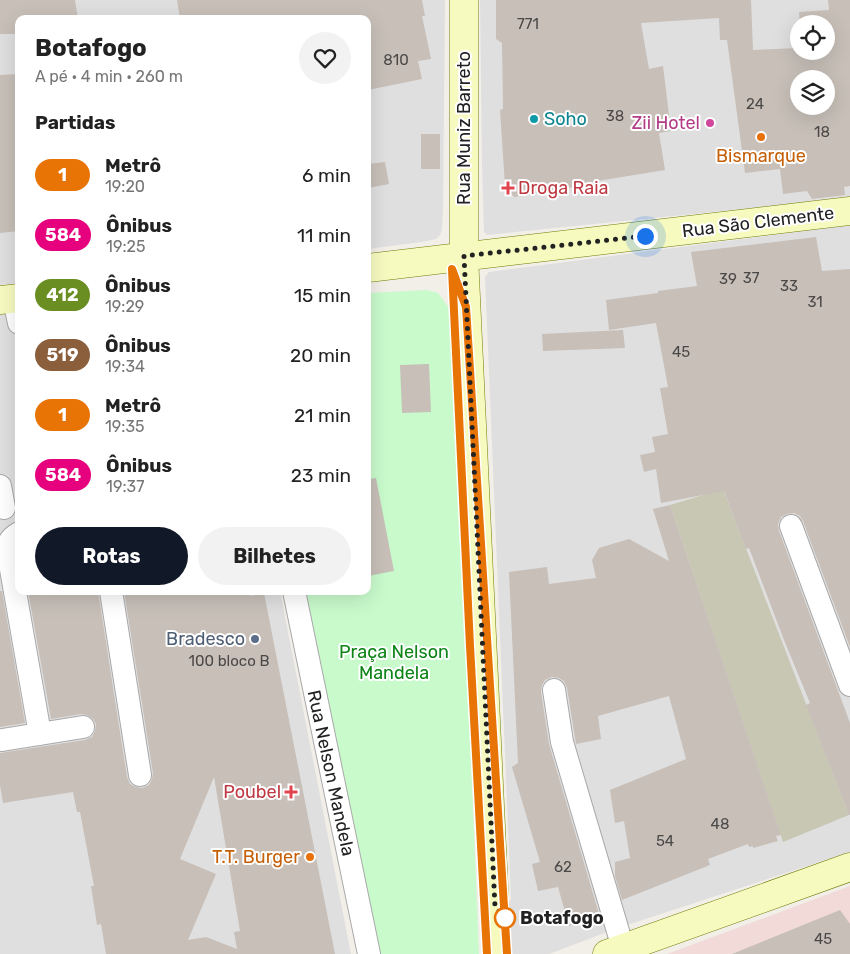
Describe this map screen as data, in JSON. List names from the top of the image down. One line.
{"streets":{"main road":["Rua Muniz Barreto","Rua São Clemente"],"street":["Rua Nelson Mandela"]},"crossings":[["Rua Muniz Barreto","Rua São Clemente"]],"parks":["Praça Nelson Mandela"],"places":{"other":["Soho","Zii Hotel","Bismarque","Bradesco","T.T. Burger","Botafogo"],"health":["Droga Raia","Poubel"]},"lines":["metro line 1"],"house_numbers":["771","810","24","38","18","37","39","33","31","45","100 bloco B","48","54","62","45"],"page":{"heading":[["Botafogo","A pé · 4 min · 260 m"],"Partidas"],"list":[{"mark":"1","name":"Metrô","note":"19:20","value":"6 min"},{"mark":"584","name":"Ônibus","note":"19:25","value":"11 min"},{"mark":"412","name":"Ônibus","note":"19:29","value":"15 min"},{"mark":"519","name":"Ônibus","note":"19:34","value":"20 min"},{"mark":"1","name":"Metrô","note":"19:35","value":"21 min"},{"mark":"584","name":"Ônibus","note":"19:37","value":"23 min"}],"buttons":["Rotas","Bilhetes"]}}
